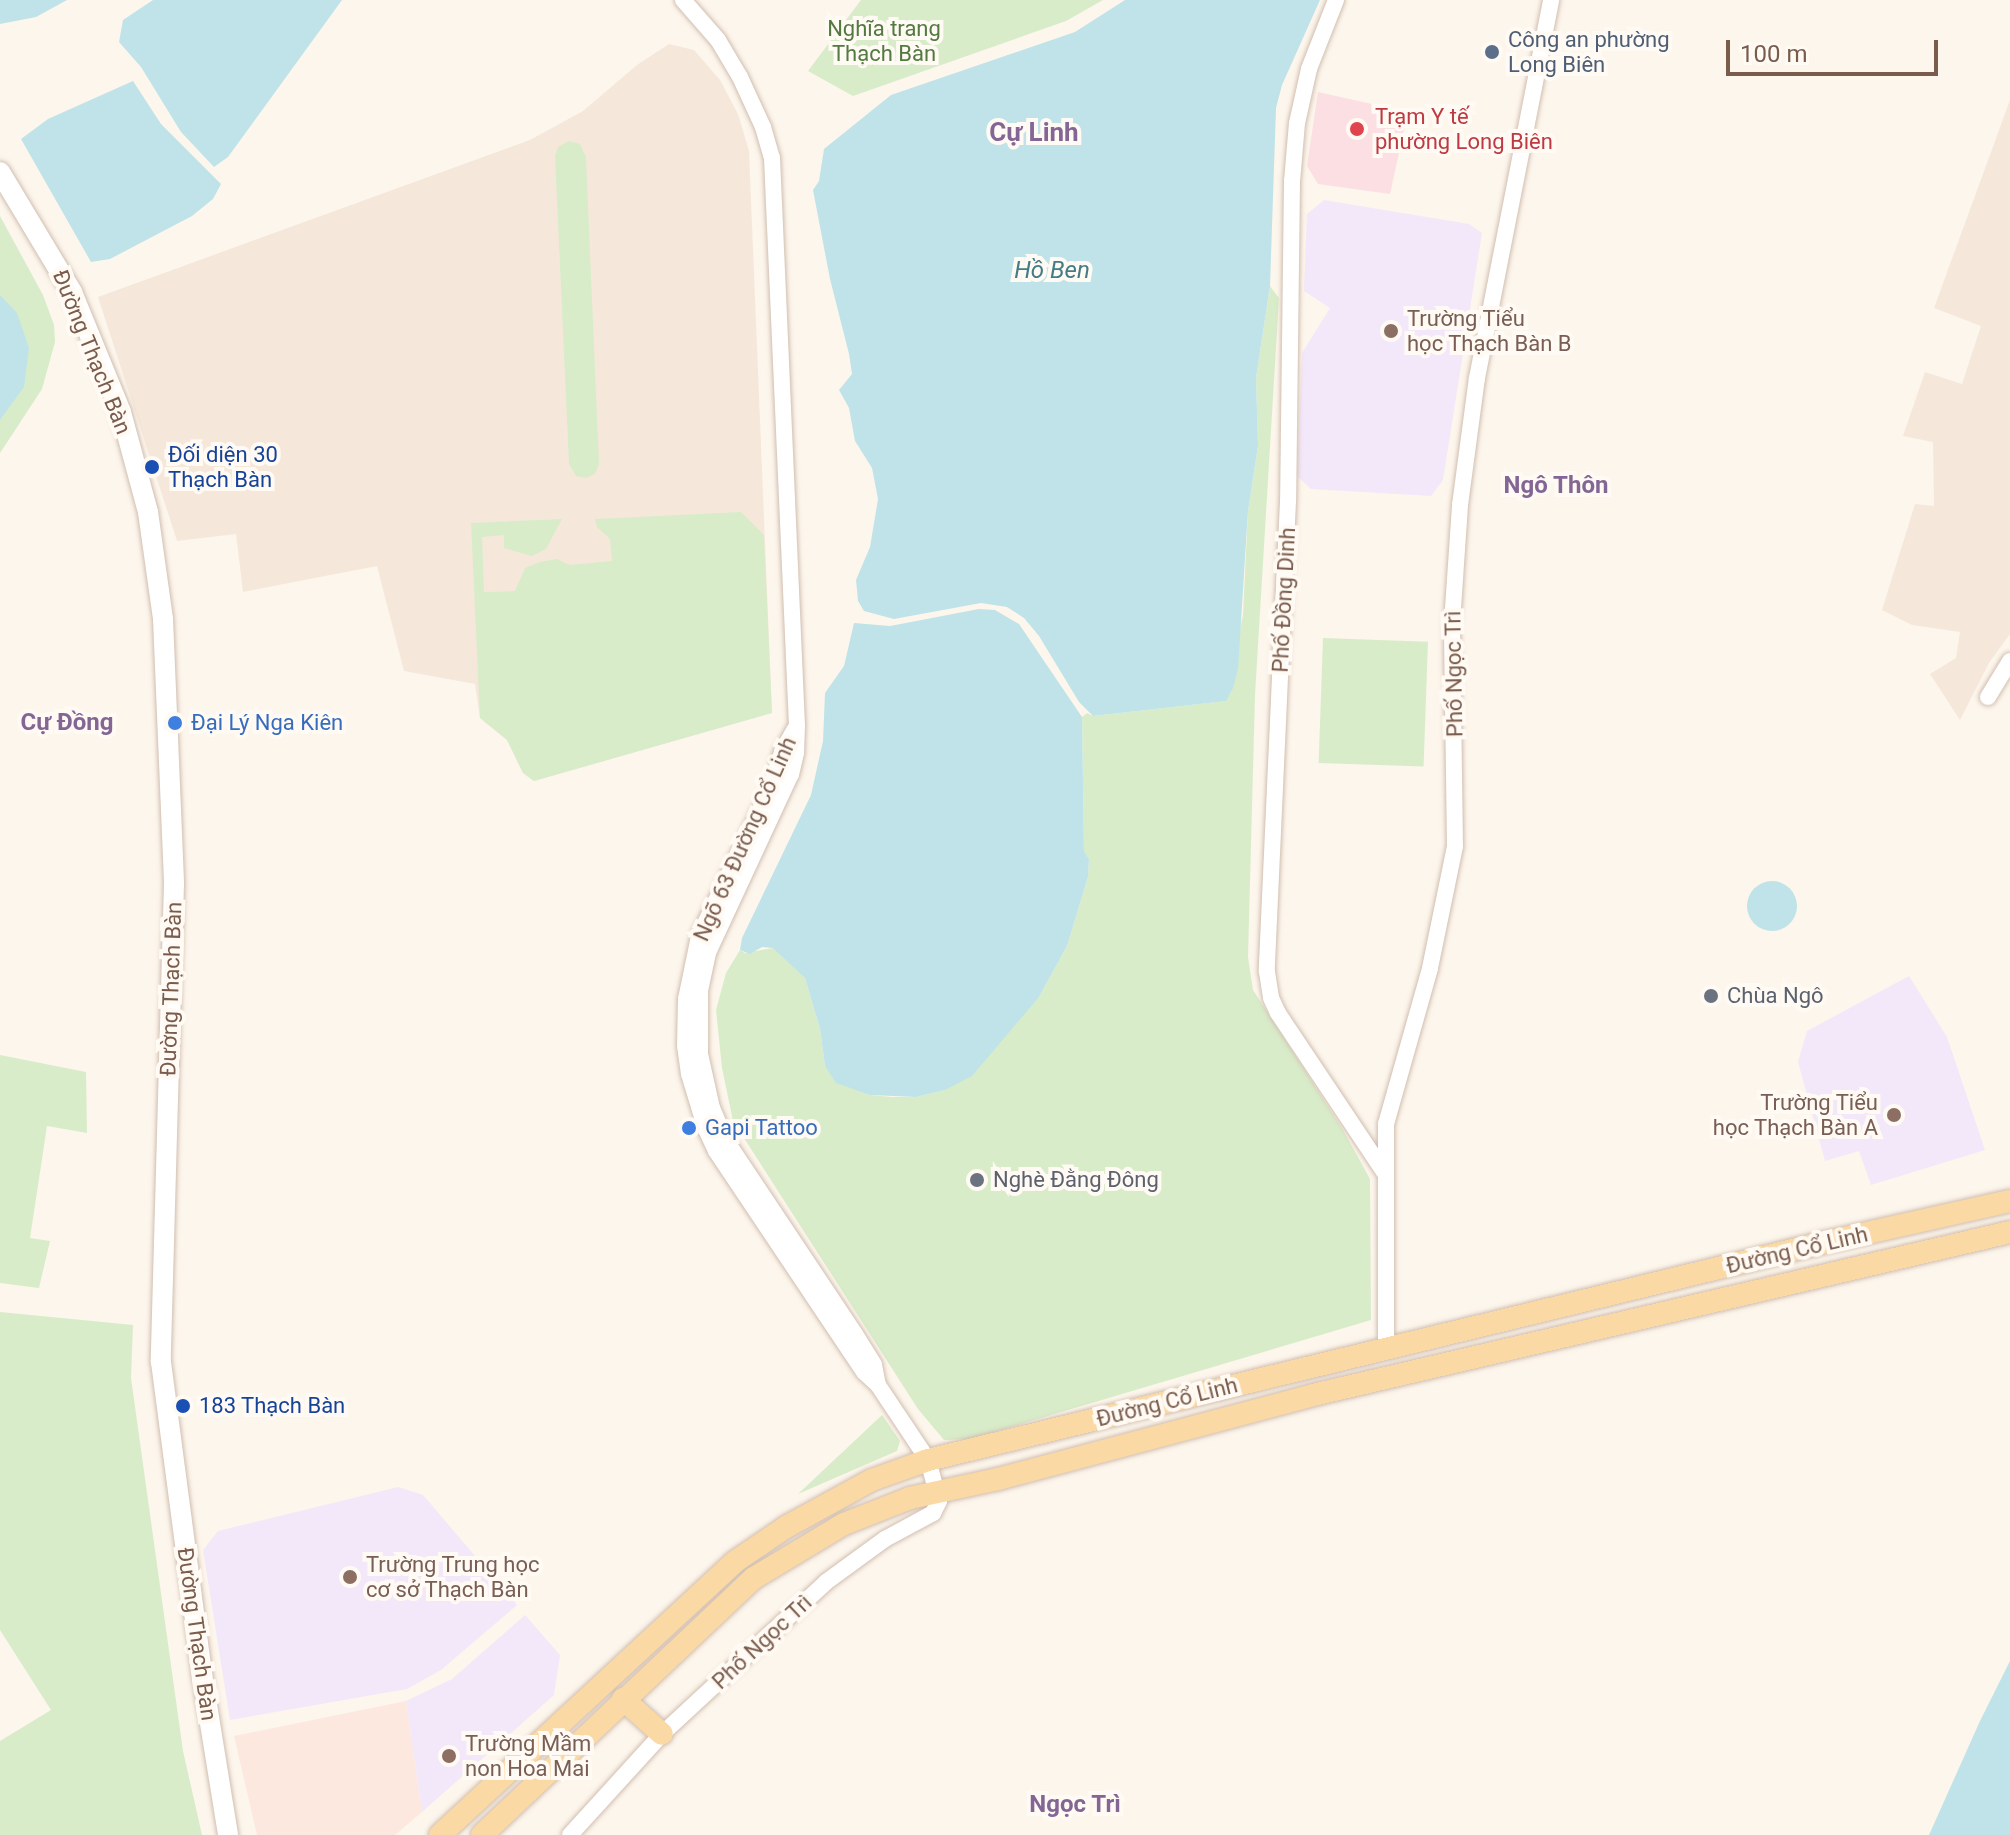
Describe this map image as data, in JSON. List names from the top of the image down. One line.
{"streets":{"main road":["Đường Thạch Bàn","Đường Cổ Linh"],"street":["Phố Đồng Dinh","Phố Ngọc Trì","Ngõ 63 Đường Cổ Linh"]},"crossings":[["Phố Đồng Dinh","Phố Ngọc Trì"],["Phố Ngọc Trì","Đường Cổ Linh"],["Ngõ 63 Đường Cổ Linh","Đường Cổ Linh"]],"districts":["Cự Linh","Ngô Thôn","Cự Đồng","Ngọc Trì"],"water":["Hồ Ben"],"parks":["Nghĩa trang Thạch Bàn"],"places":["Công an phường Long Biên","Trạm Y tế phường Long Biên","Trường Tiểu học Thạch Bàn B","Đối diện 30 Thạch Bàn","Đại Lý Nga Kiên","Chùa Ngô","Trường Tiểu học Thạch Bàn A","Gapi Tattoo","Nghè Đằng Đông","183 Thạch Bàn","Trường Trung học cơ sở Thạch Bàn","Trường Mầm non Hoa Mai"],"scale_bar":"100 m"}
